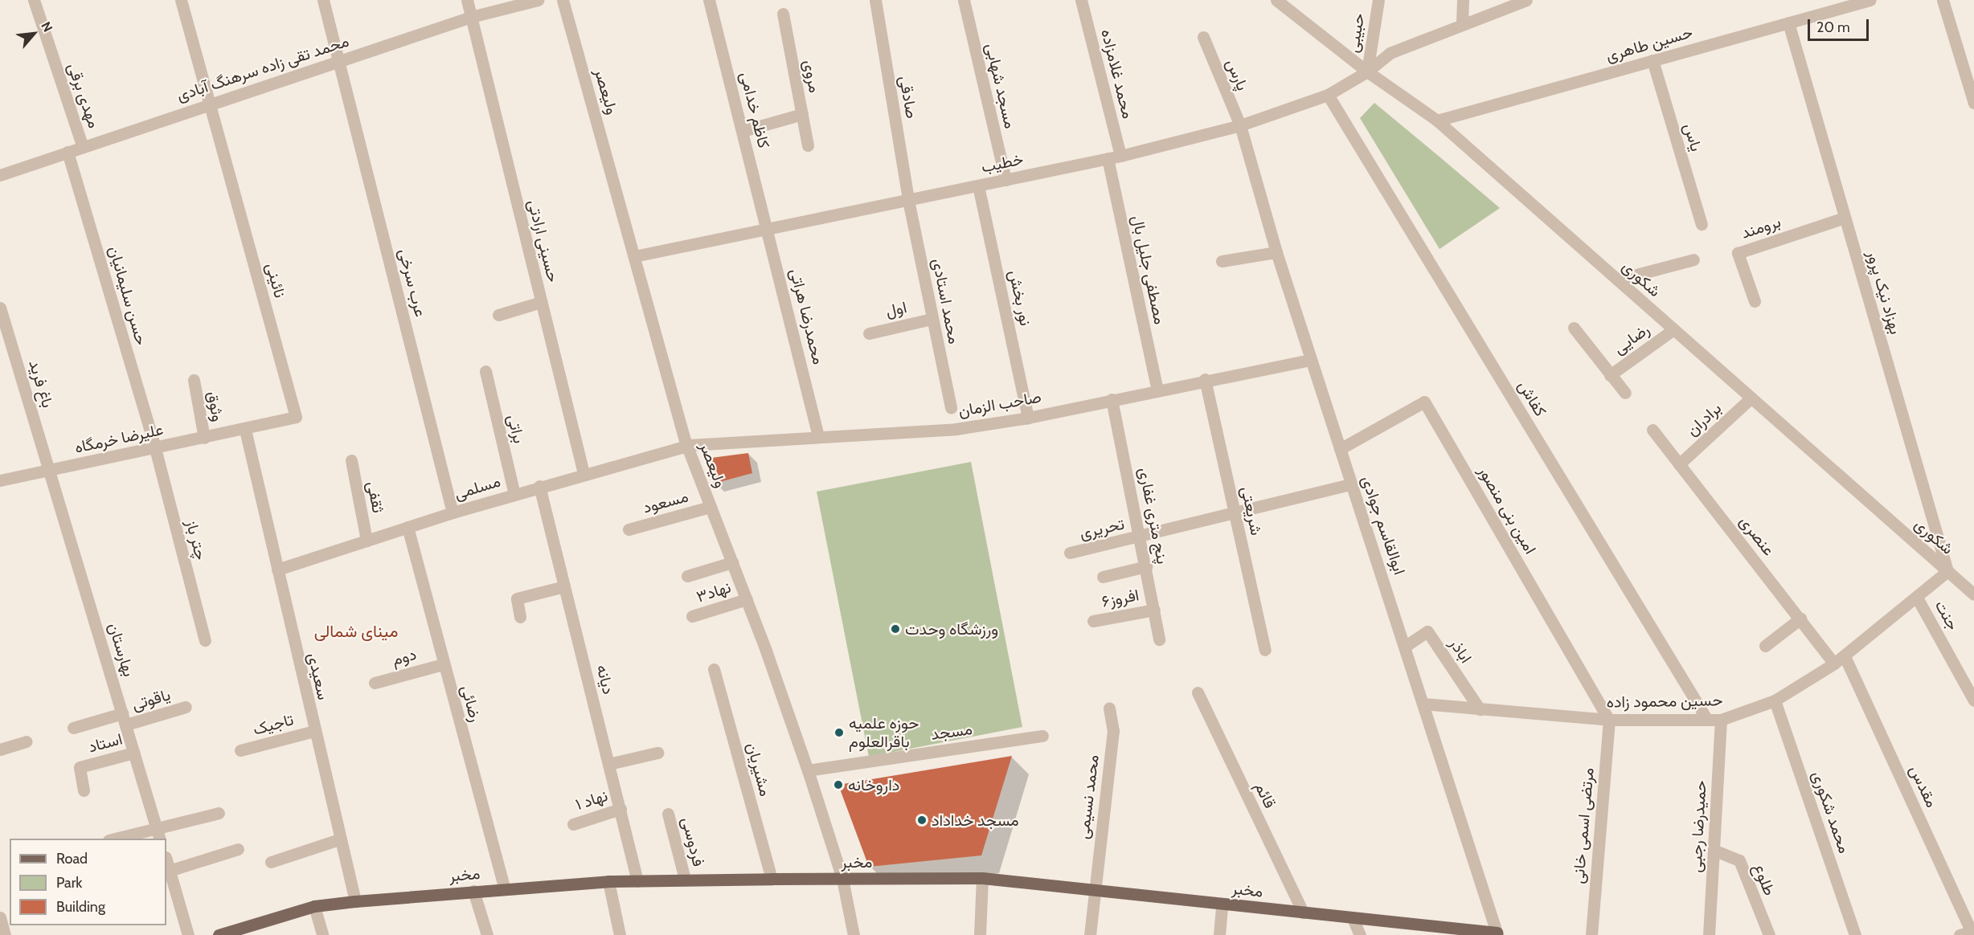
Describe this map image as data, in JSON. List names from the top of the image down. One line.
{"streets":{"main road":["مخبر"],"street":["حبیبی","حسین طاهری","محمد تقی زاده سرهنگ آبادی","محمد غلامزاده","پارس","مروی","مسجد شهابی","ولیعصر","مهدی برقی","صادقی","کاظم خدامی","یاس","خطیب","برومند","حسینی ارادتی","مصطفی جلیل بال","شکوری","نائینی","عرب سرخی","بهزاد نیک پرور","حسن سلیمانیان","نور بخش","محمد استادی","اول","محمدرضا هراتی","رضایی","باغ فرید","کفاش","صاحب الزمان","وثوق","برادران","براتی","علیرضا خرمگاه","مسلمی","ثقفی","مسعود","امین بنی منصور","شریعتی","پنج متری غفاری","ابوالقاسم جوادی","تحریری","عنصری","چتر باز","نهاد۳","افروز۶","جنت","بهارستان","اباذر","دوم","سعیدی","دیانه","یاقوتی","حسین محمود زاده","رضائی","تاجیک","مسجد","استاد","مشیریان","مقدس","قائم","محمد نسیمی","نهاد ۱","محمد شکوری","مرتضی اسمی خانی","حمیدرضا رجبی","فردوسی","طلوع"]},"crossings":[["حبیبی","خطیب"],["حبیبی","شکوری"],["حسین طاهری","یاس"],["حسین طاهری","شکوری"],["حسین طاهری","بهزاد نیک پرور"],["محمد تقی زاده سرهنگ آبادی","مهدی برقی"],["محمد تقی زاده سرهنگ آبادی","حسینی ارادتی"],["محمد تقی زاده سرهنگ آبادی","نائینی"],["محمد تقی زاده سرهنگ آبادی","عرب سرخی"],["محمد تقی زاده سرهنگ آبادی","حسن سلیمانیان"],["محمد غلامزاده","خطیب"],["پارس","خطیب"],["پارس","ابوالقاسم جوادی"],["مسجد شهابی","خطیب"],["ولیعصر","خطیب"],["ولیعصر","صاحب الزمان"],["ولیعصر","مسلمی"],["ولیعصر","مسعود"],["ولیعصر","نهاد۳"],["ولیعصر","مسجد"],["ولیعصر","مخبر"],["صادقی","خطیب"],["صادقی","محمد استادی"],["کاظم خدامی","خطیب"],["کاظم خدامی","محمدرضا هراتی"],["خطیب","مصطفی جلیل بال"],["خطیب","شکوری"],["خطیب","نور بخش"],["خطیب","محمد استادی"],["خطیب","محمدرضا هراتی"],["خطیب","کفاش"],["خطیب","ابوالقاسم جوادی"],["برومند","بهزاد نیک پرور"],["حسینی ارادتی","مسلمی"],["مصطفی جلیل بال","صاحب الزمان"],["شکوری","بهزاد نیک پرور"],["شکوری","رضایی"],["شکوری","برادران"],["شکوری","حسین محمود زاده"],["نائینی","علیرضا خرمگاه"],["نائینی","سعیدی"],["عرب سرخی","مسلمی"],["بهزاد نیک پرور","حسین محمود زاده"],["حسن سلیمانیان","علیرضا خرمگاه"],["حسن سلیمانیان","چتر باز"],["نور بخش","صاحب الزمان"],["محمد استادی","اول"],["محمدرضا هراتی","صاحب الزمان"],["باغ فرید","علیرضا خرمگاه"],["باغ فرید","بهارستان"],["کفاش","حسین محمود زاده"],["صاحب الزمان","مسلمی"],["صاحب الزمان","شریعتی"],["صاحب الزمان","پنج متری غفاری"],["صاحب الزمان","ابوالقاسم جوادی"],["وثوق","علیرضا خرمگاه"],["برادران","عنصری"],["براتی","مسلمی"],["علیرضا خرمگاه","چتر باز"],["علیرضا خرمگاه","بهارستان"],["علیرضا خرمگاه","سعیدی"],["مسلمی","ثقفی"],["مسلمی","سعیدی"],["مسلمی","دیانه"],["مسلمی","رضائی"],["امین بنی منصور","ابوالقاسم جوادی"],["امین بنی منصور","حسین محمود زاده"],["امین بنی منصور","مرتضی اسمی خانی"],["شریعتی","تحریری"],["پنج متری غفاری","تحریری"],["پنج متری غفاری","افروز۶"],["ابوالقاسم جوادی","تحریری"],["ابوالقاسم جوادی","اباذر"],["ابوالقاسم جوادی","حسین محمود زاده"],["ابوالقاسم جوادی","مخبر"],["عنصری","حسین محمود زاده"],["جنت","حسین محمود زاده"],["بهارستان","یاقوتی"],["بهارستان","استاد"],["اباذر","حسین محمود زاده"],["دوم","رضائی"],["سعیدی","تاجیک"],["سعیدی","مخبر"],["دیانه","نهاد ۱"],["دیانه","مخبر"],["حسین محمود زاده","مقدس"],["حسین محمود زاده","محمد شکوری"],["حسین محمود زاده","مرتضی اسمی خانی"],["حسین محمود زاده","حمیدرضا رجبی"],["رضائی","مخبر"],["مشیریان","مخبر"],["قائم","مخبر"],["محمد نسیمی","مخبر"],["حمیدرضا رجبی","طلوع"],["فردوسی","مخبر"]],"districts":["مینای شمالی"],"places":["ورزشگاه وحدت","حوزه علمیه باقرالعلوم","داروخانه","مسجد خداداد"],"legend":["Road","Park","Building"],"scale_bar":"20 m","north":"top right"}
